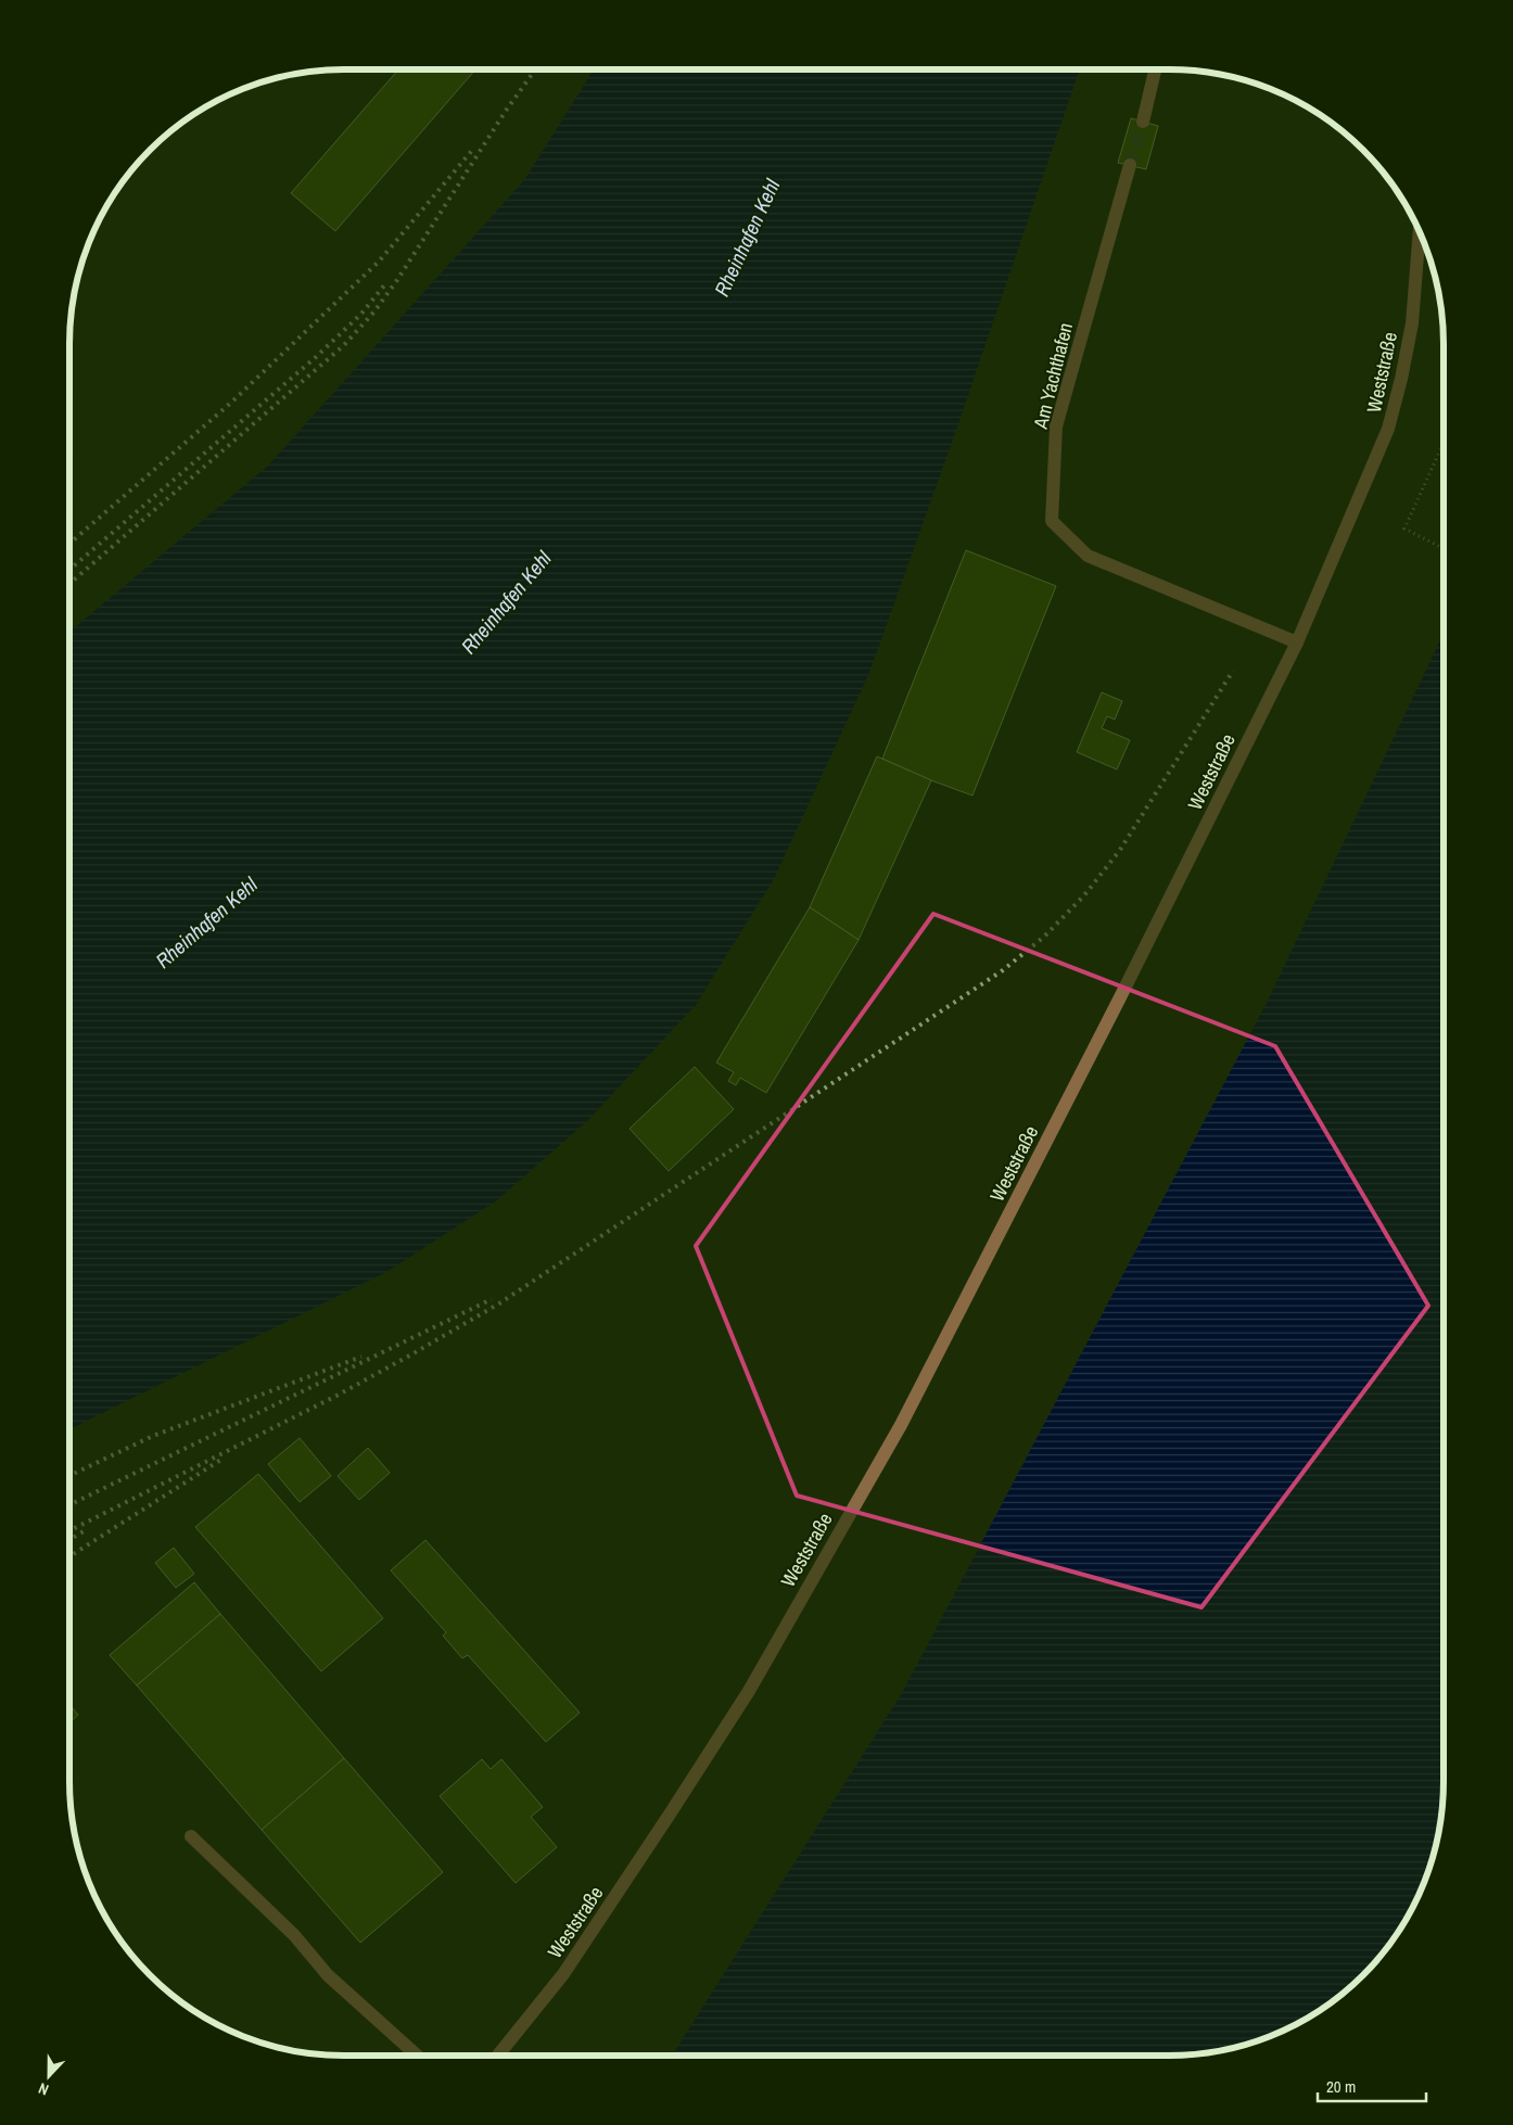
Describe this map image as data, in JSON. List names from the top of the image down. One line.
{"streets":{"street":["Weststraße","Am Yachthafen"]},"crossings":[["Weststraße","Am Yachthafen"]],"water":["Rheinhafen Kehl"],"scale_bar":"20 m","north":"bottom"}
